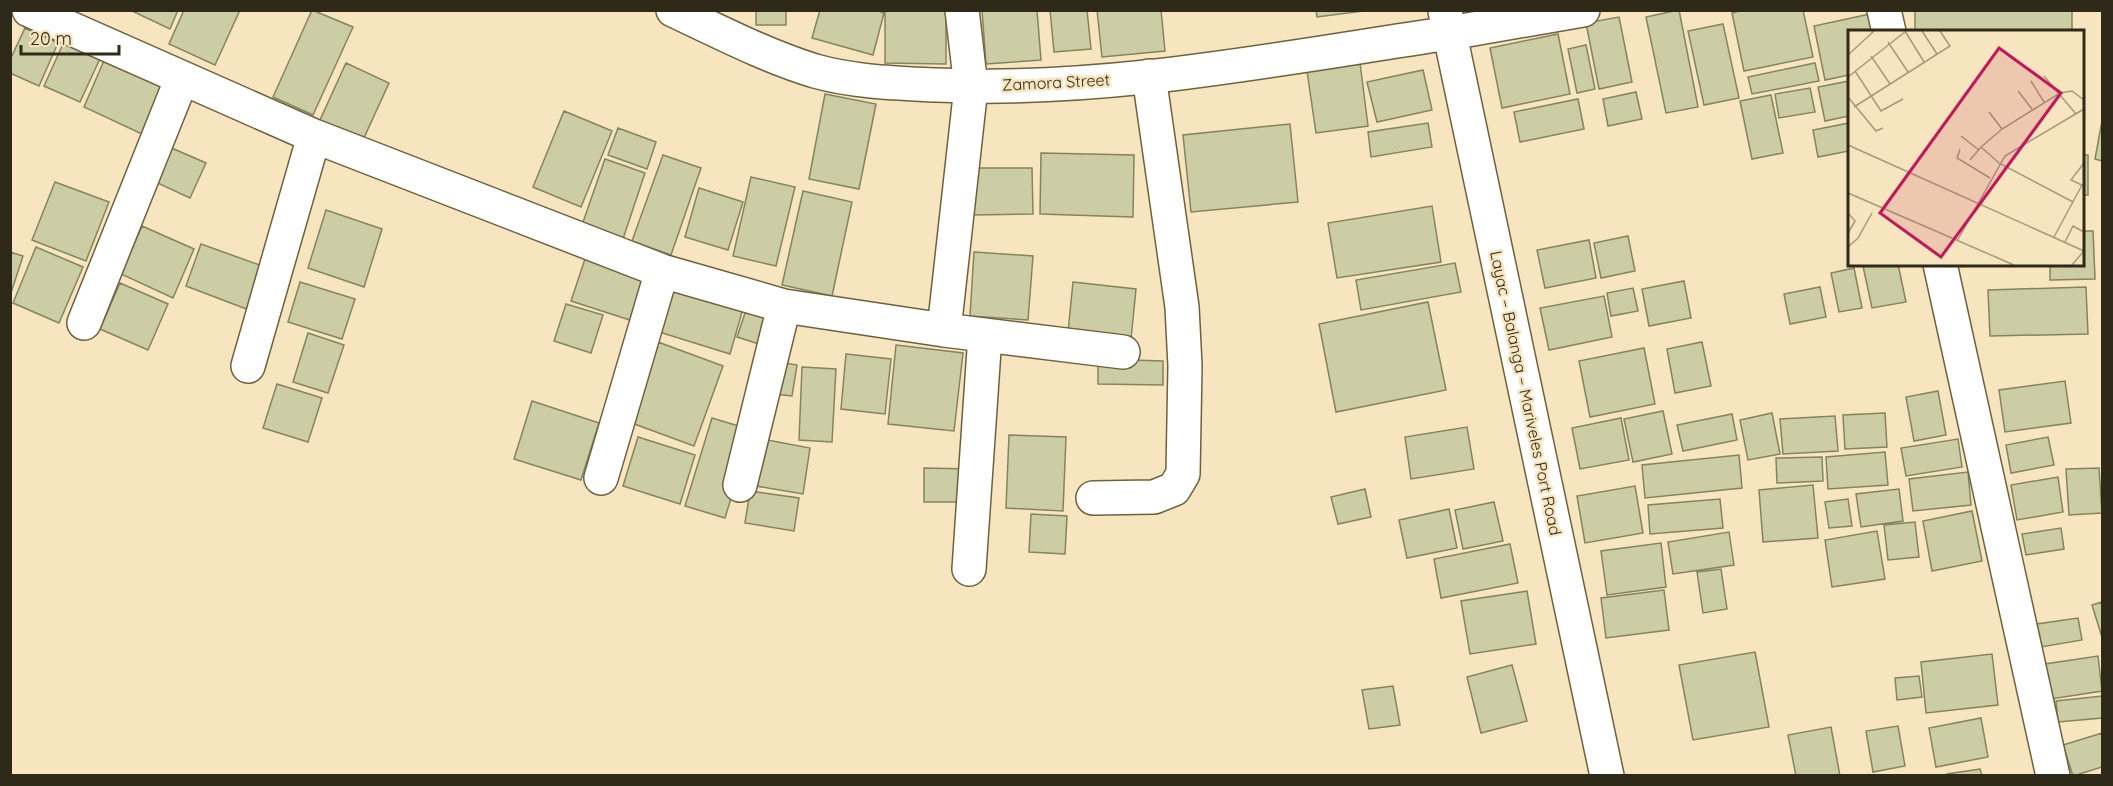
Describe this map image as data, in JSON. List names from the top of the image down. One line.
{"streets":{"street":["Zamora Street","Layac – Balanga – Mariveles Port Road"]},"crossings":[["Zamora Street","Layac – Balanga – Mariveles Port Road"]],"scale_bar":"20 m"}
